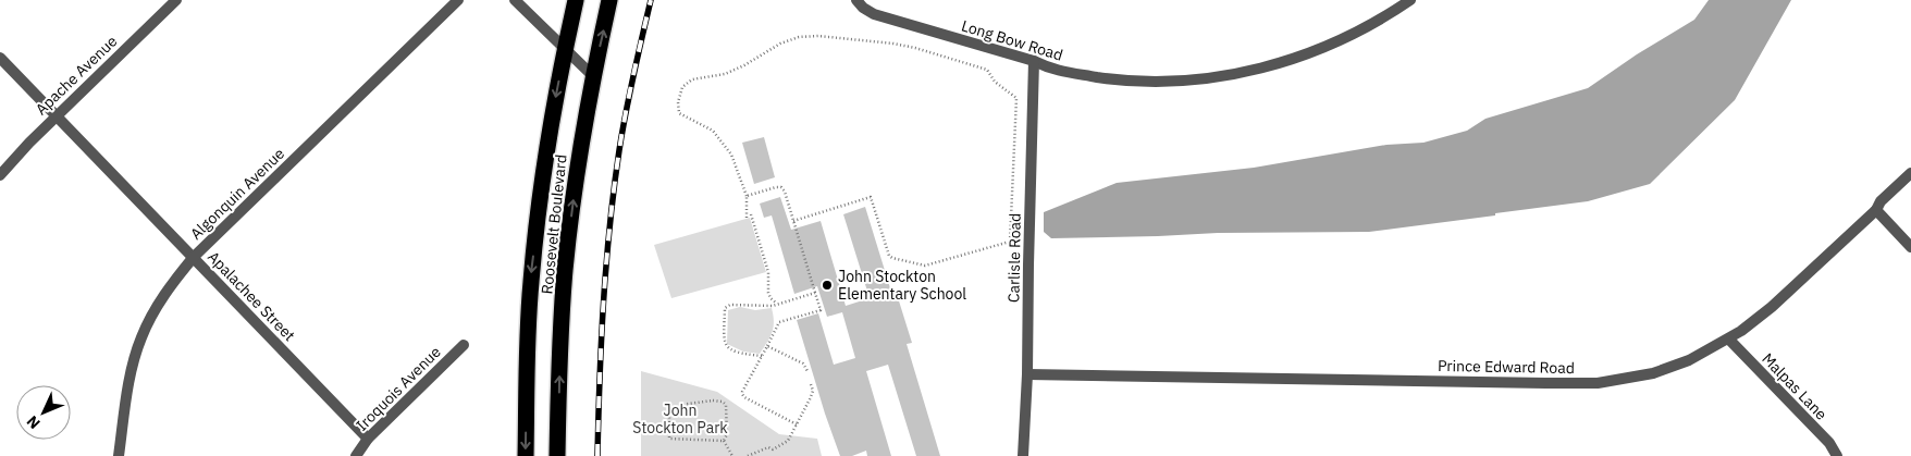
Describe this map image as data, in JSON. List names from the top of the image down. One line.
{"streets":{"highway":["Roosevelt Boulevard"],"street":["Long Bow Road","Apache Avenue","Algonquin Avenue","Carlisle Road","Apalachee Street","Prince Edward Road","Malpas Lane","Iroquois Avenue"]},"crossings":[["Long Bow Road","Carlisle Road"],["Apache Avenue","Apalachee Street"],["Algonquin Avenue","Apalachee Street"],["Carlisle Road","Prince Edward Road"],["Apalachee Street","Iroquois Avenue"],["Prince Edward Road","Malpas Lane"]],"parks":["John Stockton Park"],"places":["John Stockton Elementary School"],"north":"bottom left"}
